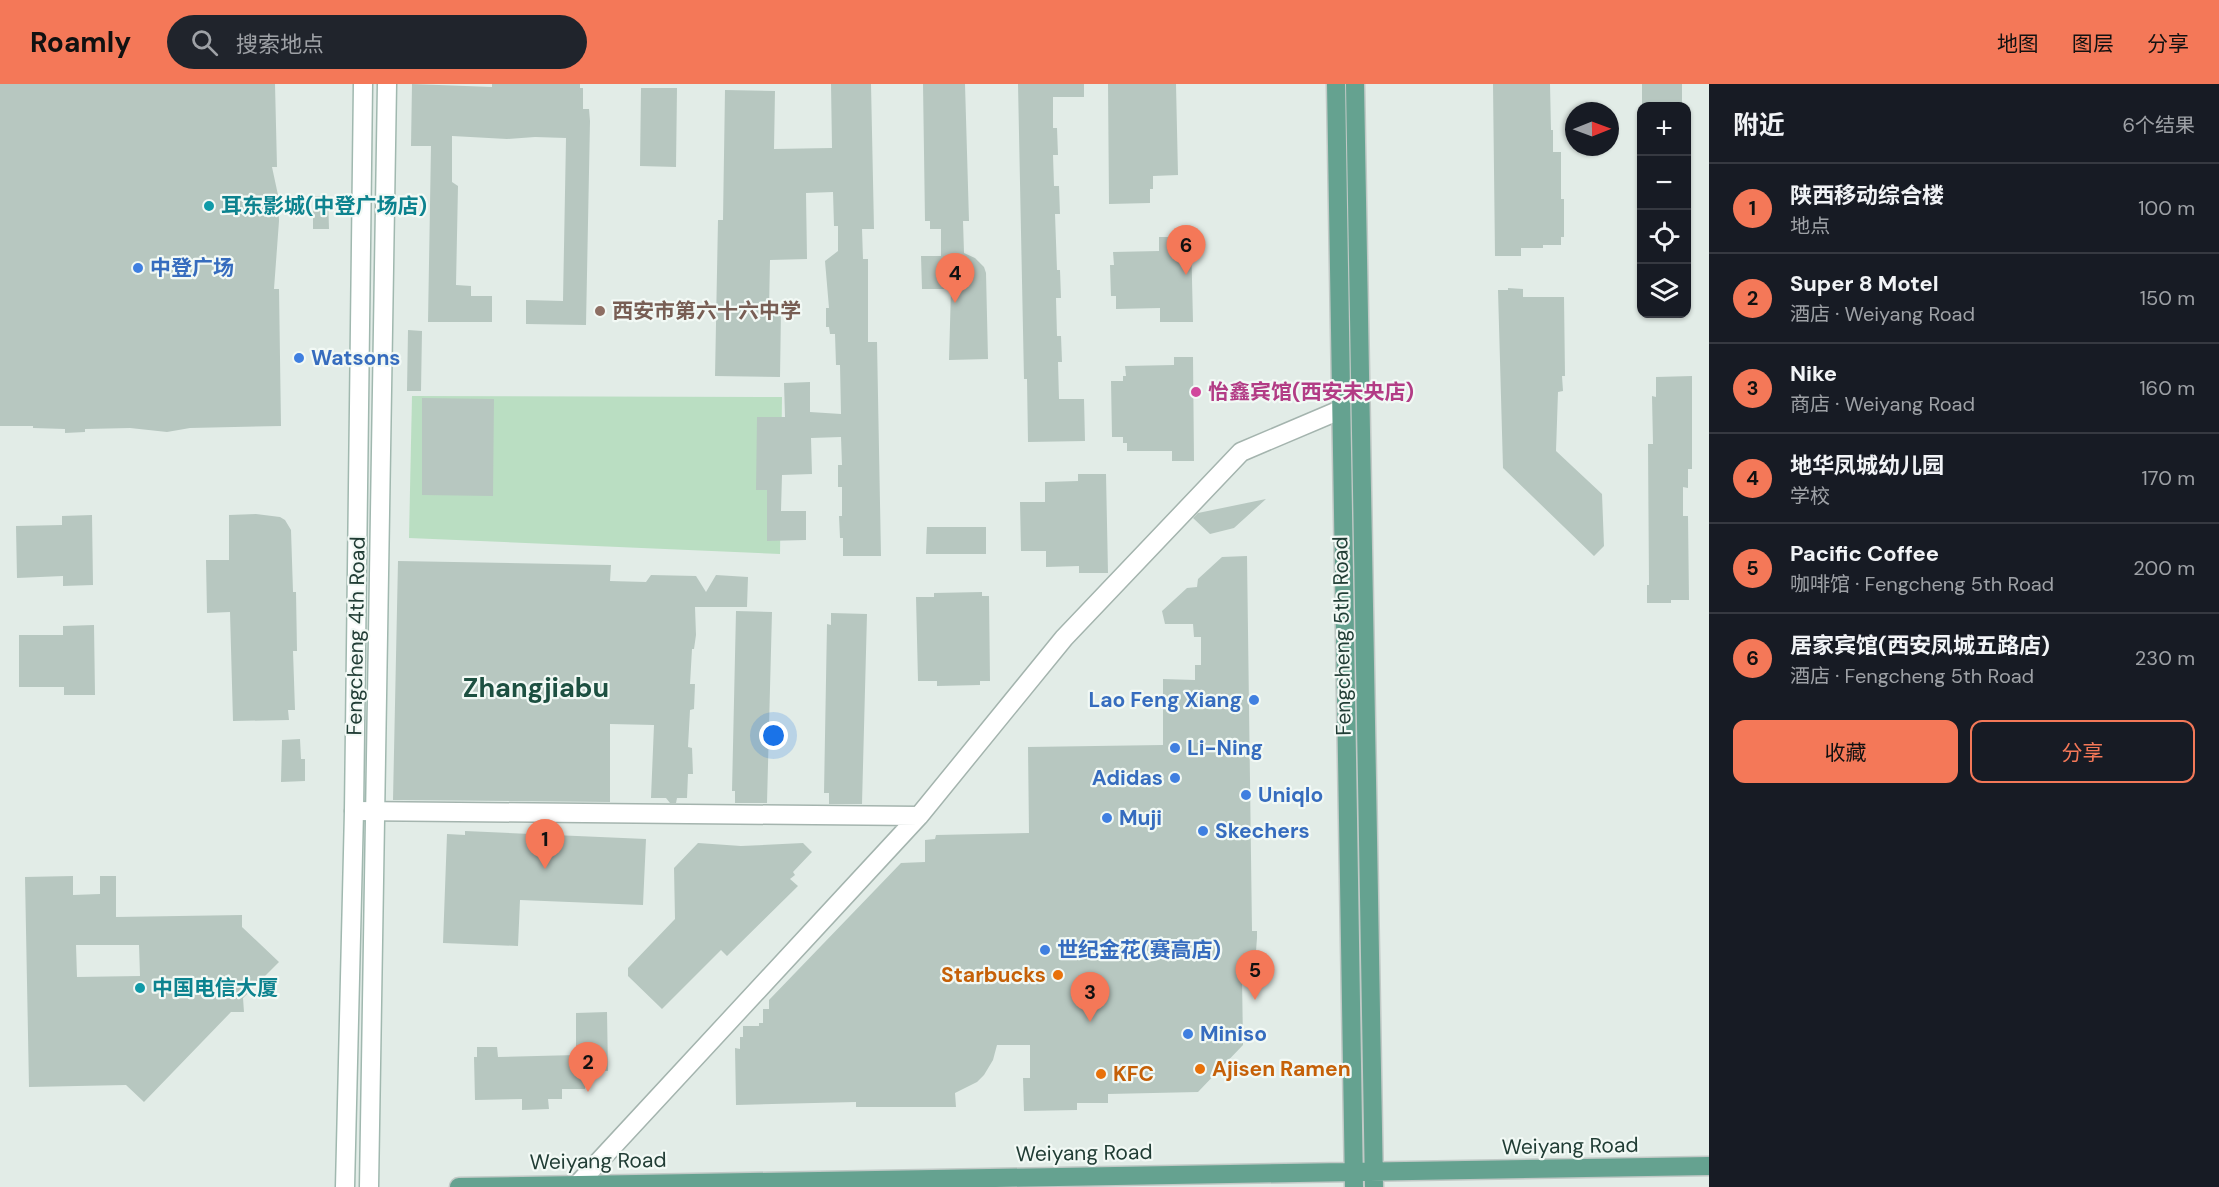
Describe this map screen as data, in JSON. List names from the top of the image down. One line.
{"streets":{"main road":["Fengcheng 5th Road","Weiyang Road"],"street":["Fengcheng 4th Road"]},"crossings":[["Fengcheng 5th Road","Weiyang Road"]],"districts":["Zhangjiabu"],"places":["耳东影城(中登广场店)","中登广场","西安市第六十六中学","Watsons","怡鑫宾馆(西安未央店)","Lao Feng Xiang","Li-Ning","Adidas","Uniqlo","Muji","Skechers","世纪金花(赛高店)","Starbucks","中国电信大厦","Miniso","Ajisen Ramen","KFC"],"north":"right","page":{"header":"Roamly","search":"搜索地点","nav":["地图","图层","分享"],"heading":["附近","6个结果"],"map_buttons":["+","−"],"list":[{"mark":"1","name":"陕西移动综合楼","note":"地点","value":"100 m"},{"mark":"2","name":"Super 8 Motel","note":"酒店 · Weiyang Road","value":"150 m"},{"mark":"3","name":"Nike","note":"商店 · Weiyang Road","value":"160 m"},{"mark":"4","name":"地华凤城幼儿园","note":"学校","value":"170 m"},{"mark":"5","name":"Pacific Coffee","note":"咖啡馆 · Fengcheng 5th Road","value":"200 m"},{"mark":"6","name":"居家宾馆(西安凤城五路店)","note":"酒店 · Fengcheng 5th Road","value":"230 m"}],"pins":["6","4","1","5","3","2"],"buttons":["收藏","分享"]}}
